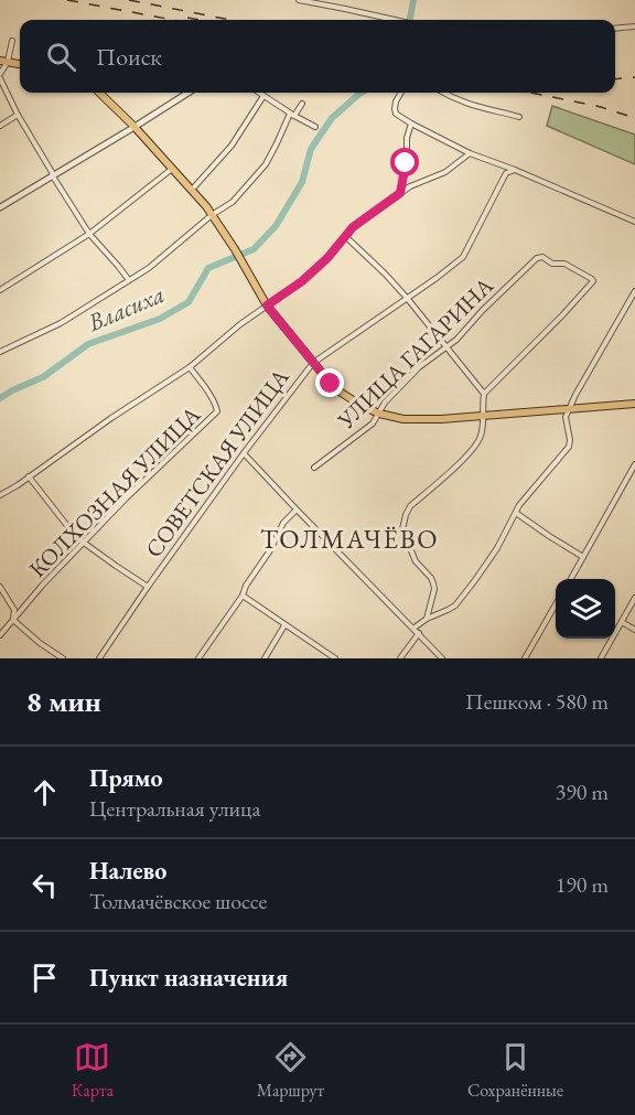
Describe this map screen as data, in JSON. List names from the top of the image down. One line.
{"streets":{"street":["УЛИЦА ГАГАРИНА","СОВЕТСКАЯ УЛИЦА","КОЛХОЗНАЯ УЛИЦА"]},"districts":["ТОЛМАЧЁВО"],"water":["Власиха"],"page":{"search":"Поиск","heading":["8 мин","Пешком · 580 m"],"list":[["Прямо","Центральная улица","390 m"],["Налево","Толмачёвское шоссе","190 m"],"Пункт назначения"],"nav":["Карта","Маршрут","Сохранённые"]}}
